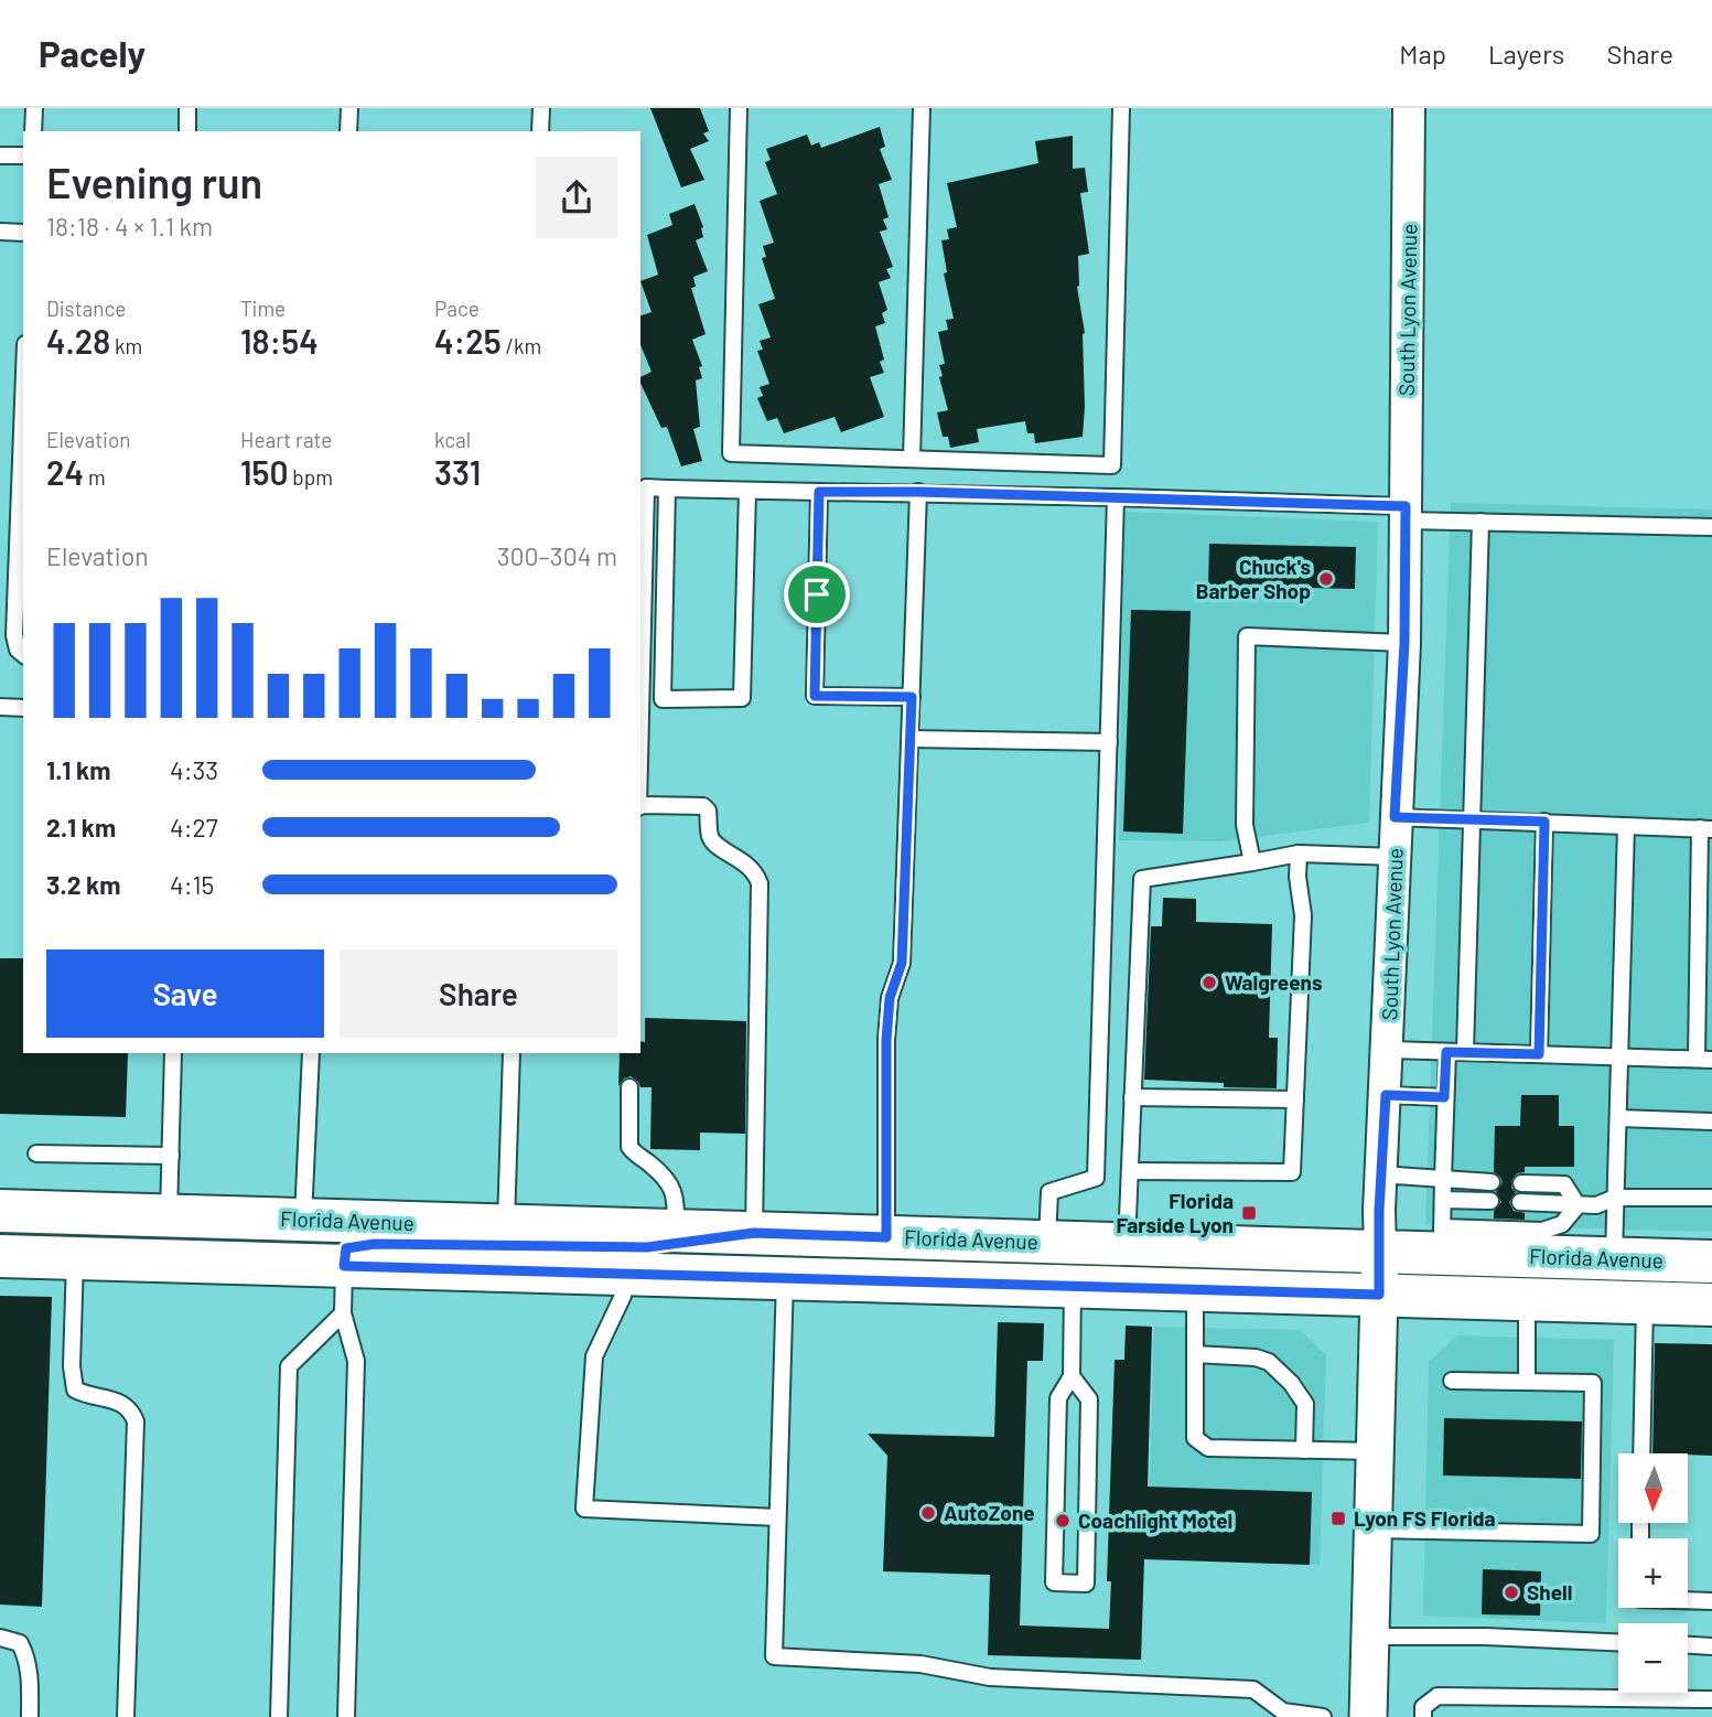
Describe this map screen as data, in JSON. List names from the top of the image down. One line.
{"streets":{"main road":["Florida Avenue"],"street":["South Lyon Avenue"]},"crossings":[["South Lyon Avenue","Florida Avenue"]],"places":{"other":["Chuck's Barber Shop","Walgreens","AutoZone","Coachlight Motel","Shell"],"transit":["Florida Farside Lyon","Lyon FS Florida"]},"north":"bottom","page":{"header":"Pacely","nav":["Map","Layers","Share"],"heading":["Evening run","18:18 · 4 × 1.1 km"],"stats":[["Distance","4.28 km"],["Time","18:54"],["Pace","4:25 /km"],["Elevation","24 m"],["Heart rate","150 bpm"],["kcal","331"]],"chart":["Elevation","300–304 m"],"list":[{"name":"1.1 km","note":"4:33"},{"name":"2.1 km","note":"4:27"},{"name":"3.2 km","note":"4:15"}],"buttons":["Save","Share"],"map_buttons":["+","−"]}}
